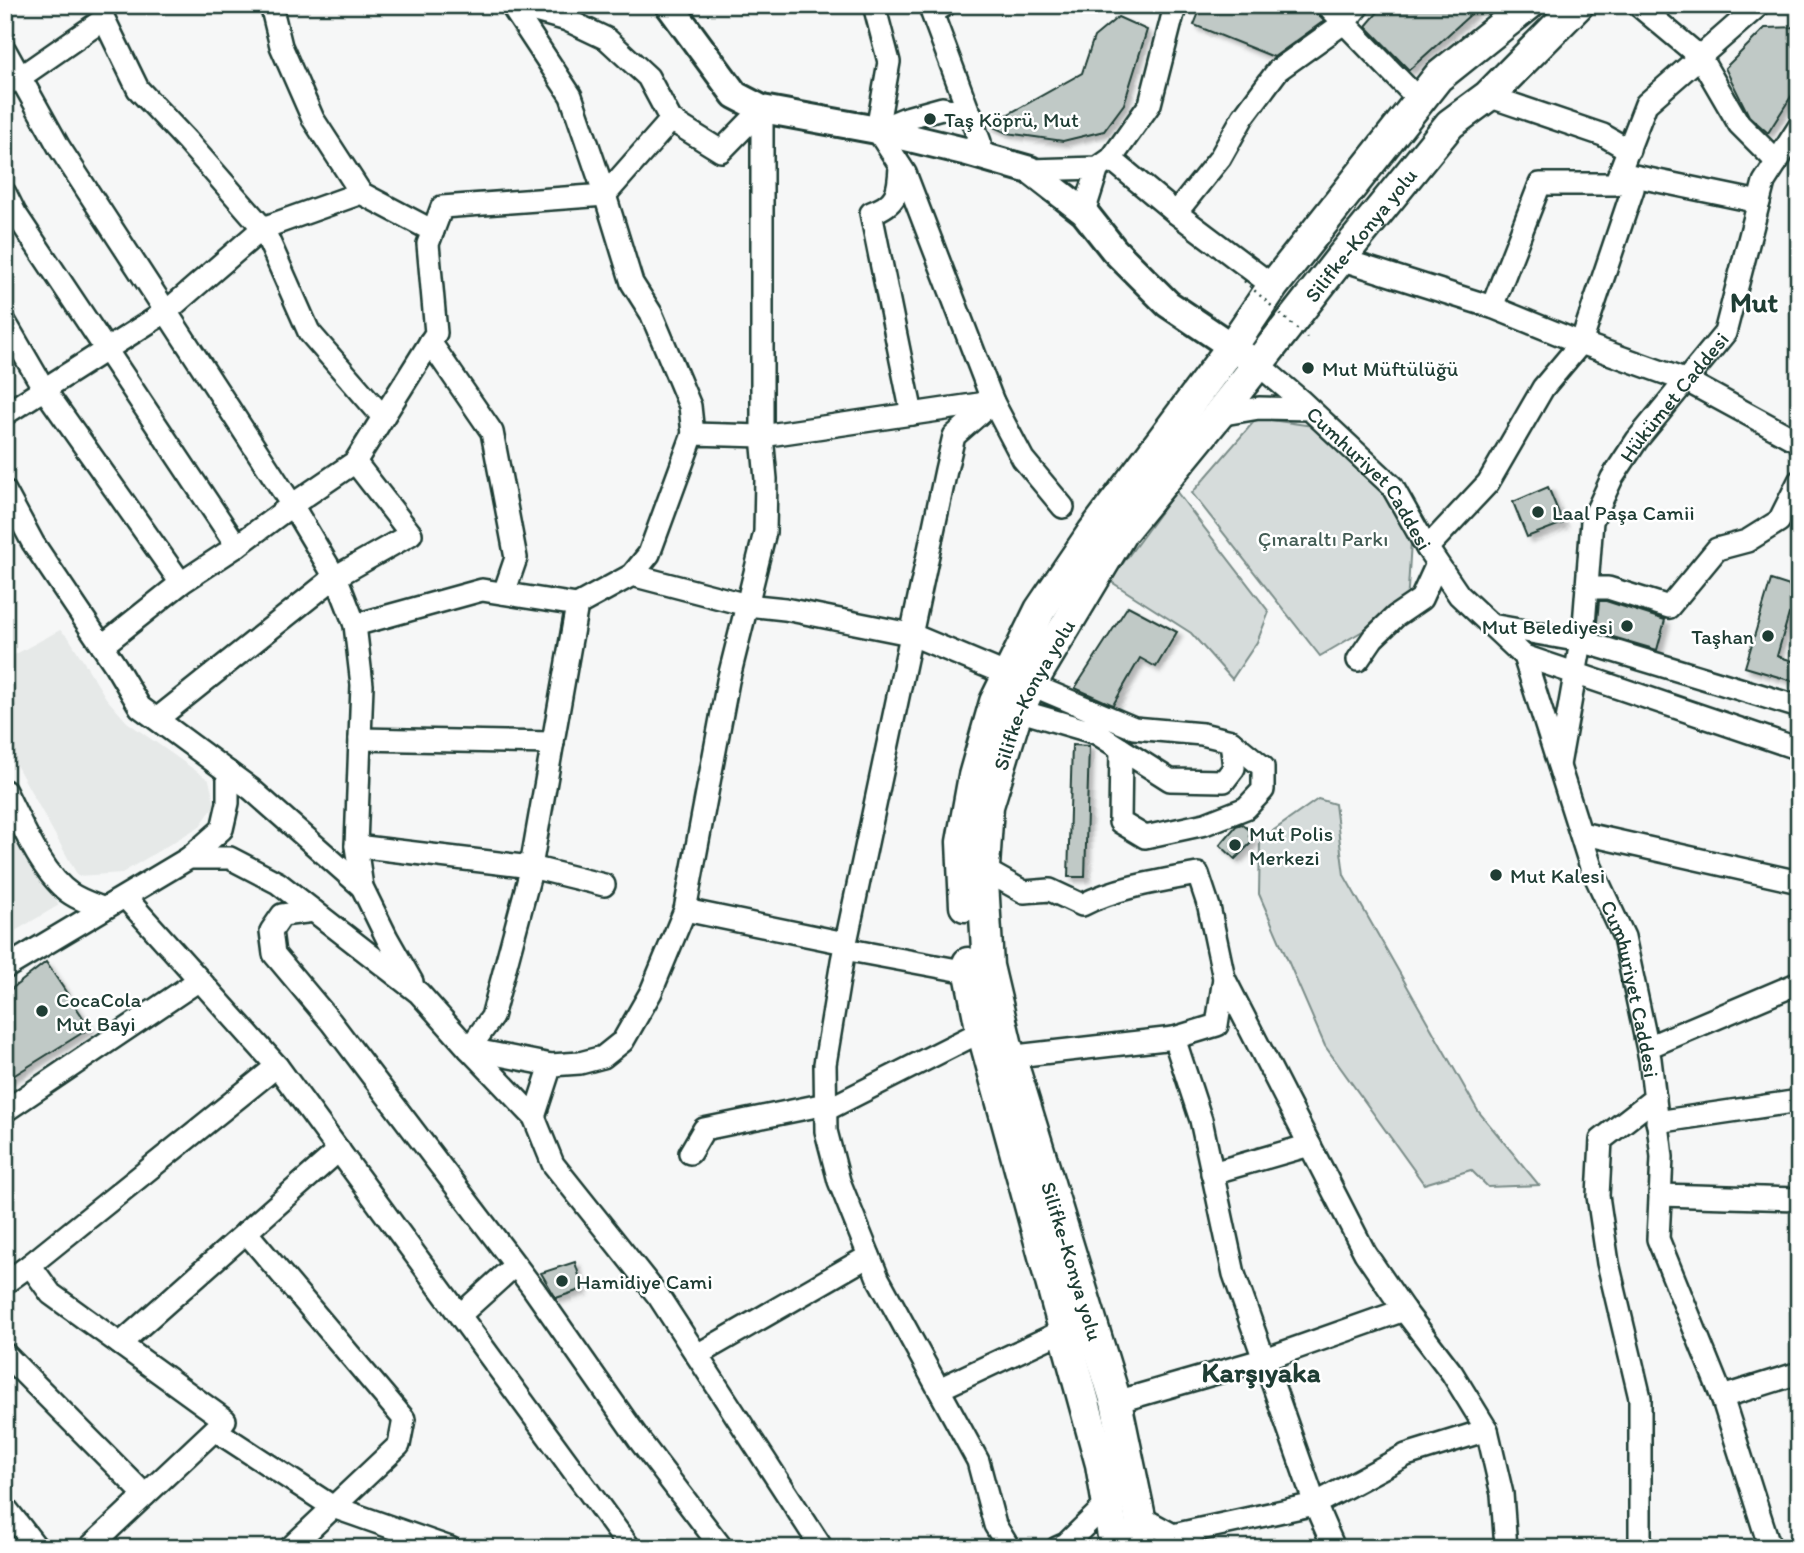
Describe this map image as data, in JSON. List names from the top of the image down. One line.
{"streets":{"highway":["Silifke-Konya yolu"],"street":["Hükümet Caddesi","Cumhuriyet Caddesi"]},"crossings":[["Silifke-Konya yolu","Cumhuriyet Caddesi"],["Hükümet Caddesi","Cumhuriyet Caddesi"]],"districts":["Mut","Karşıyaka"],"parks":["Çınaraltı Parkı"],"places":["Taş Köprü, Mut","Mut Müftülüğü","Laal Paşa Camii","Mut Belediyesi","Taşhan","Mut Polis Merkezi","Mut Kalesi","CocaCola Mut Bayi","Hamidiye Cami"]}
